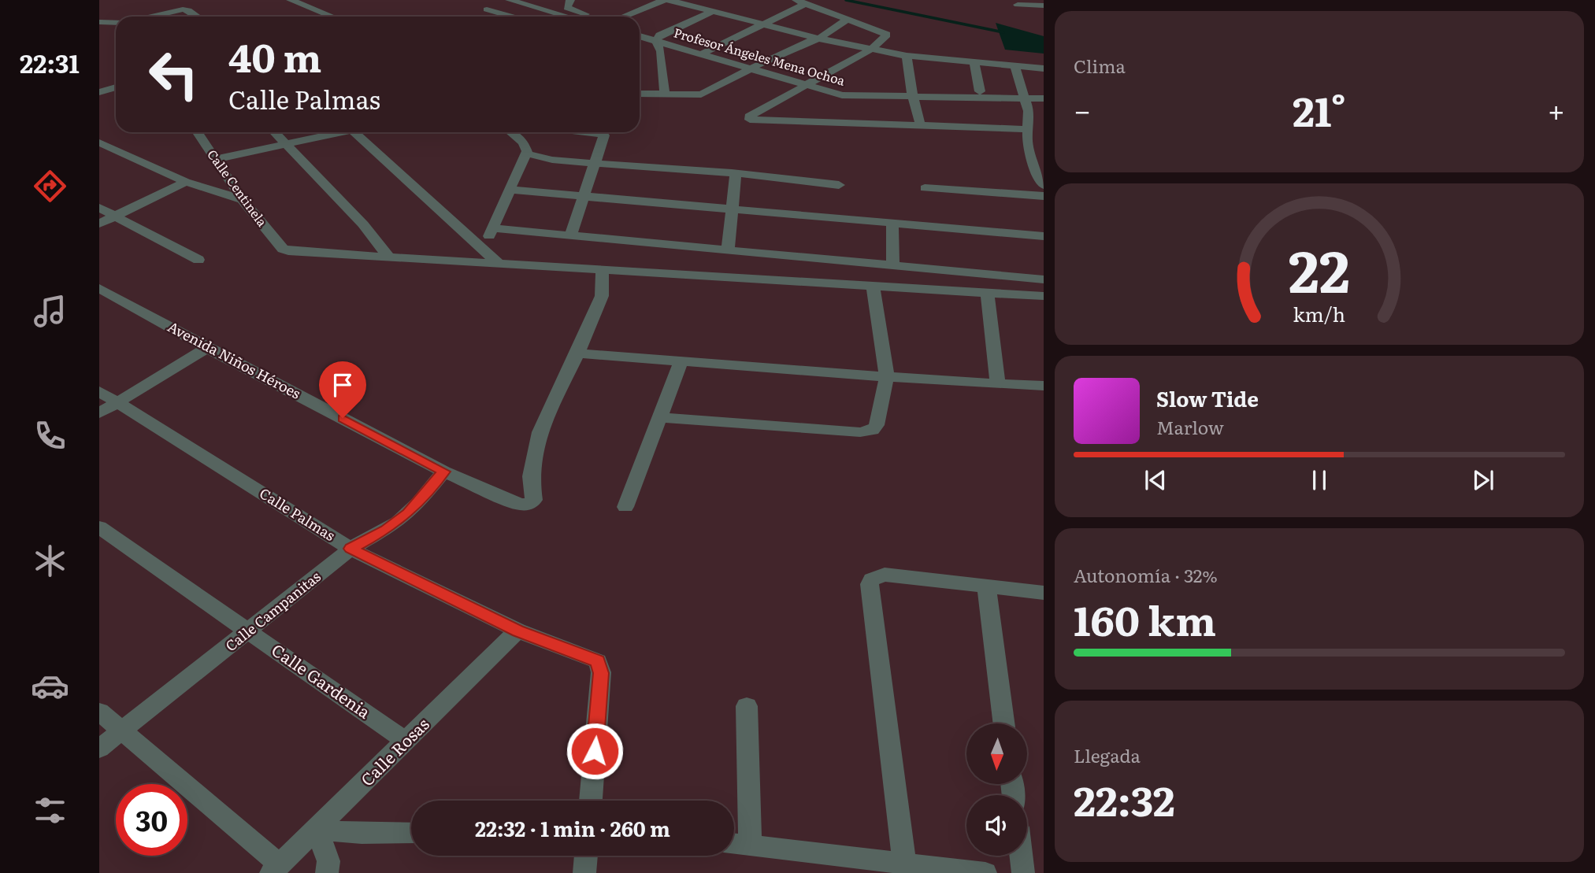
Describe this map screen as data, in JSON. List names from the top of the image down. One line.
{"streets":{"street":["Profesor Ángeles Mena Ochoa","Calle Centinela","Avenida Niños Héroes","Calle Palmas","Calle Campanitas","Calle Gardenia","Calle Rosas"]},"crossings":[["Avenida Niños Héroes","Calle Campanitas"],["Calle Palmas","Calle Campanitas"],["Calle Palmas","Calle Rosas"],["Calle Campanitas","Calle Gardenia"],["Calle Gardenia","Calle Rosas"]],"north":"bottom","page":{"tabs":"22:31","tile":["Clima",["Autonomía · 32%","160 km"],["Llegada","22:32"]],"turn":["40 m","Calle Palmas"],"heat":["−","21°","+"],"song":["Slow Tide","Marlow"],"limit":"30","trip":"22:32 · 1 min · 260 m","gauge":["22","km/h"]}}
